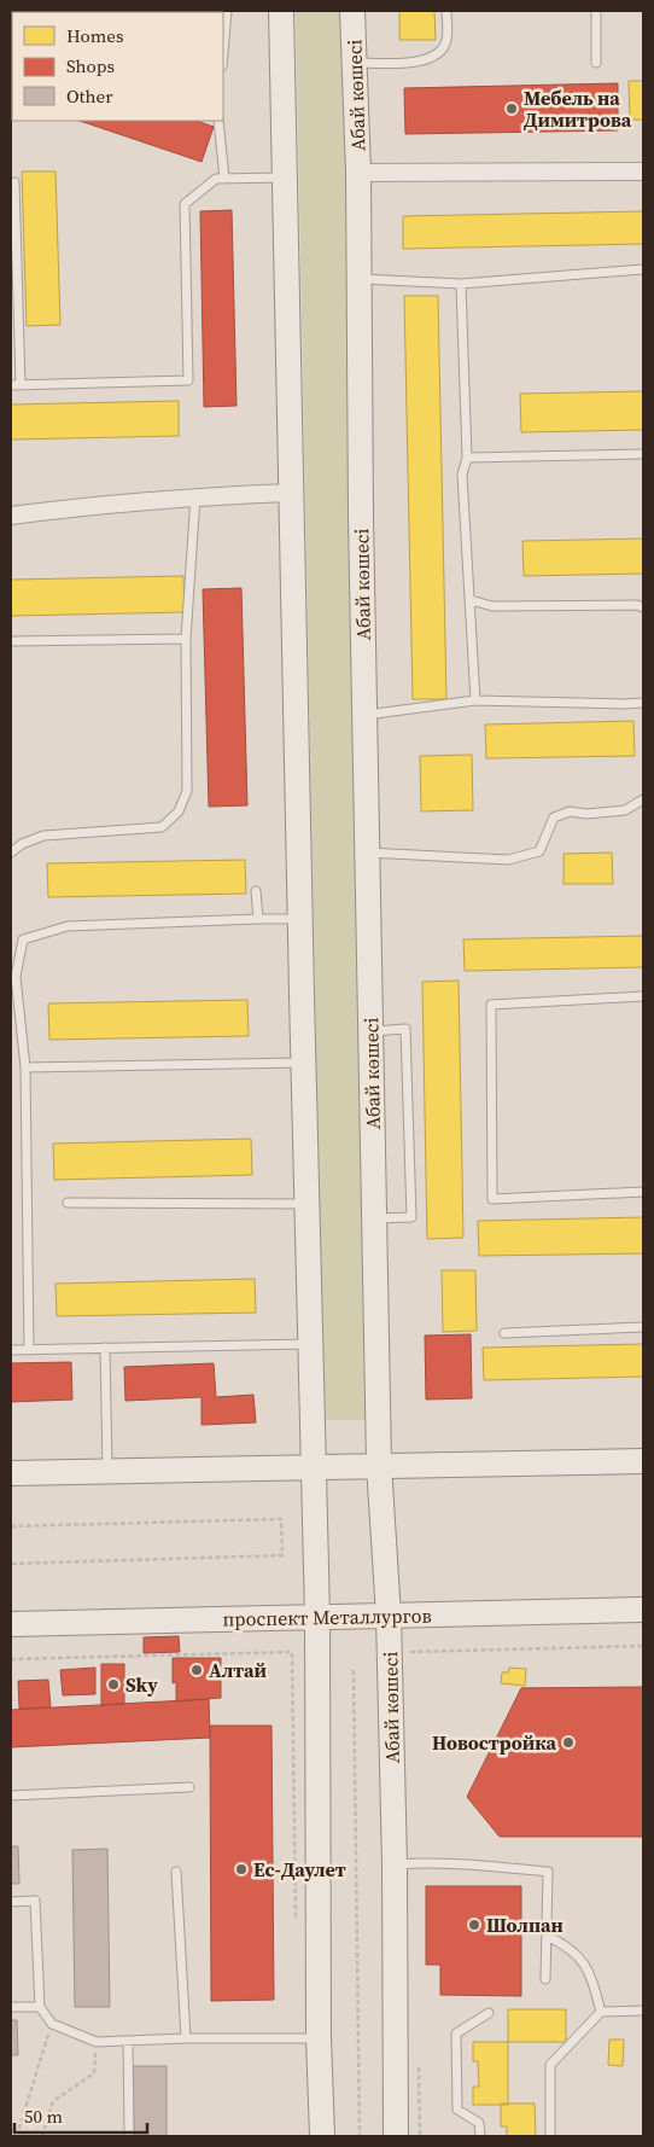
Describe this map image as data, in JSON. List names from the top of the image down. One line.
{"streets":{"street":["Абай көшесі","проспект Металлургов"]},"crossings":[["Абай көшесі","проспект Металлургов"]],"places":["Мебель на Димитрова","Алтай","Sky","Новостройка","Ес-Даулет","Шолпан"],"legend":["Homes","Shops","Other"],"scale_bar":"50 m"}
